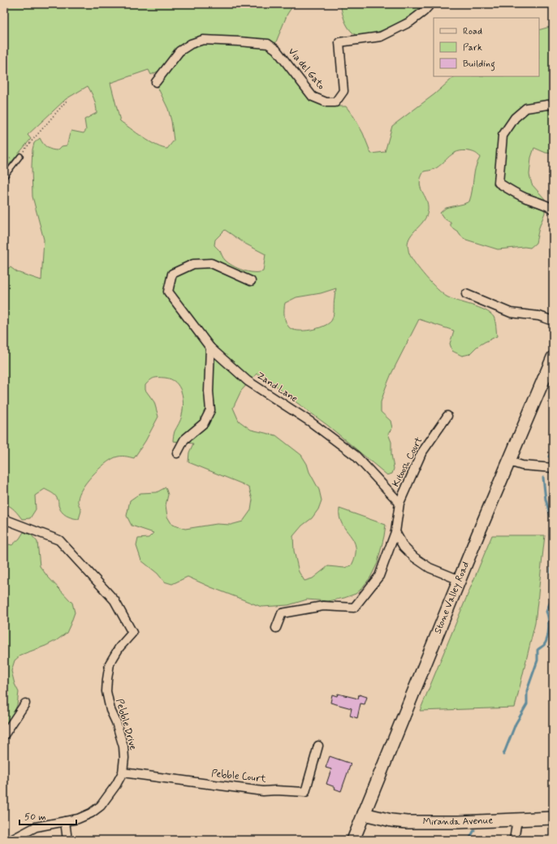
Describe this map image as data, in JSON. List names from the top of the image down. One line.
{"streets":{"street":["Via del Gato","Zand Lane","Kitoosh Court","Stone Valley Road","Pebble Drive","Pebble Court","Miranda Avenue"]},"crossings":[["Zand Lane","Kitoosh Court"],["Stone Valley Road","Miranda Avenue"],["Pebble Drive","Pebble Court"]],"legend":["Road","Park","Building"],"scale_bar":"50 m"}
